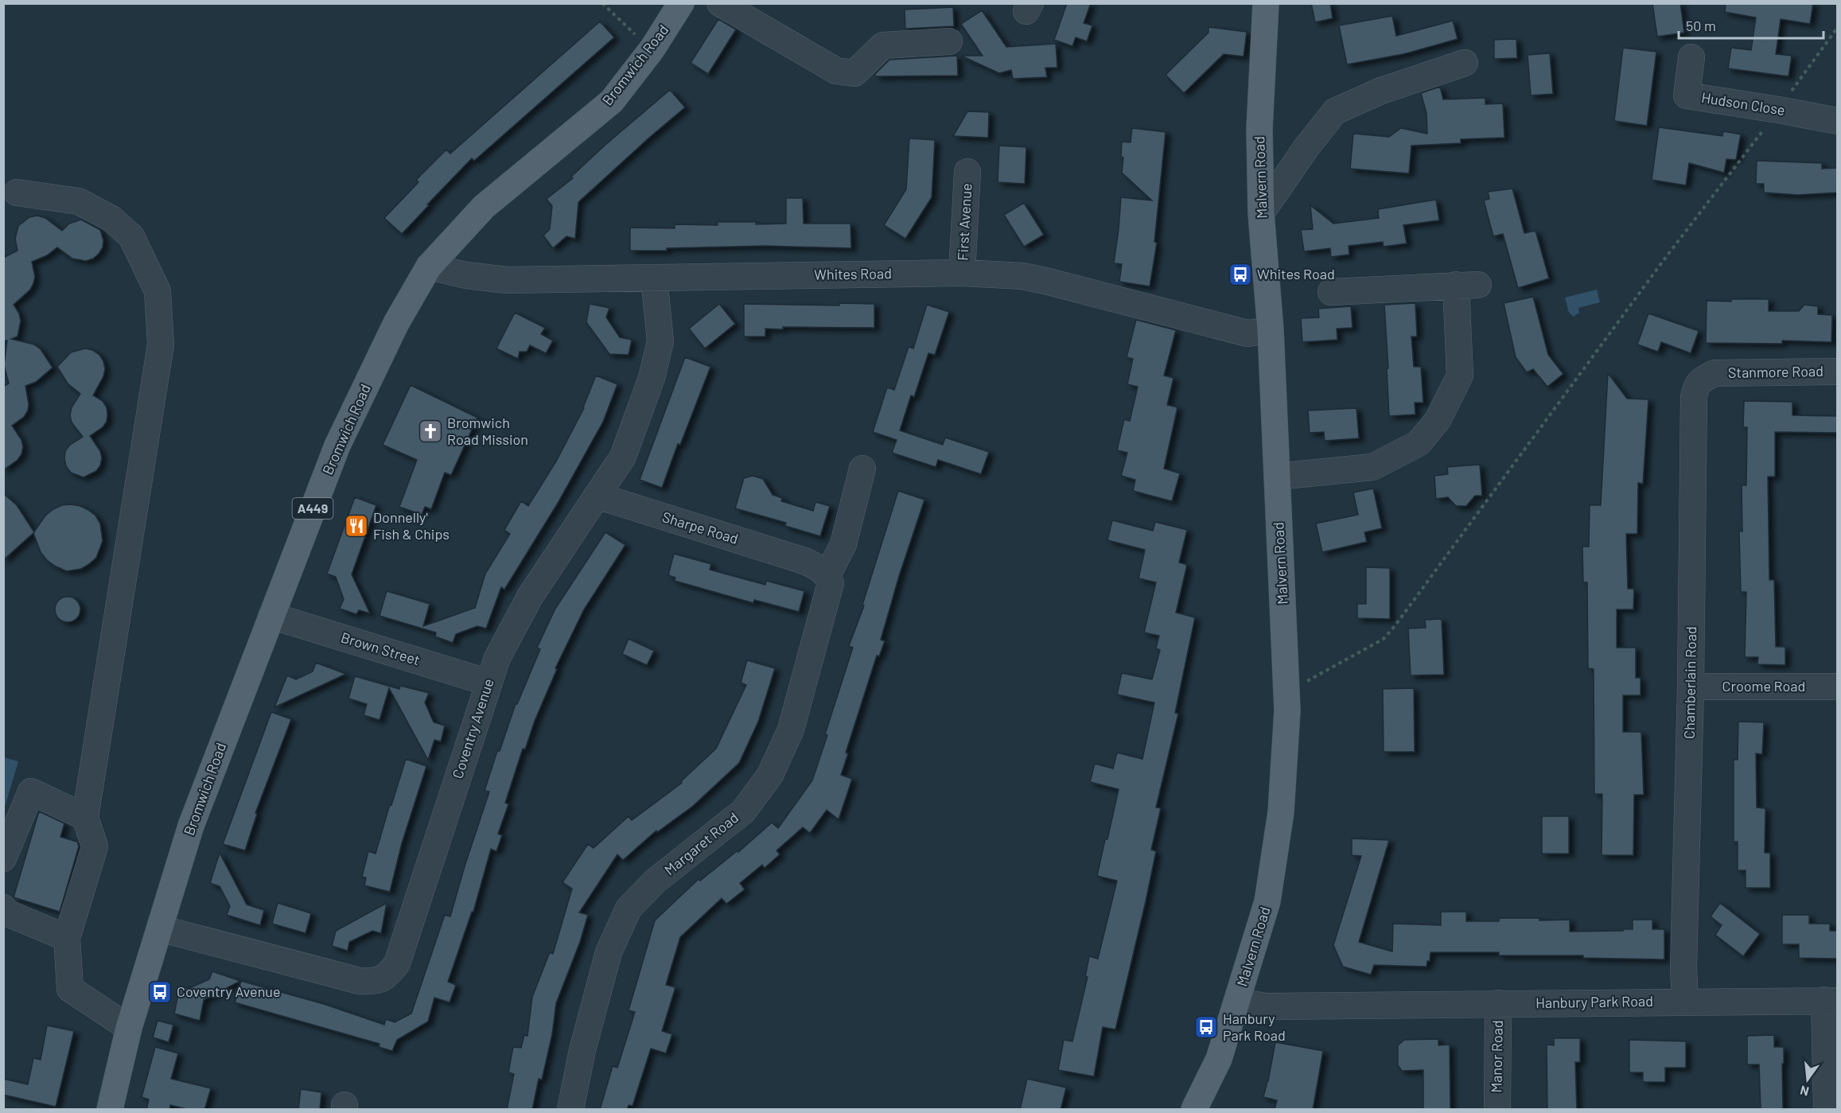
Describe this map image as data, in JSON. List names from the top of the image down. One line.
{"streets":{"main road":["Bromwich Road","Malvern Road","A449"],"street":["Hudson Close","First Avenue","Whites Road","Stanmore Road","Sharpe Road","Brown Street","Chamberlain Road","Croome Road","Coventry Avenue","Margaret Road","Hanbury Park Road","Manor Road"]},"crossings":[["Bromwich Road","Whites Road"],["Bromwich Road","Brown Street"],["Bromwich Road","Coventry Avenue"],["Malvern Road","Whites Road"],["Malvern Road","Hanbury Park Road"],["First Avenue","Whites Road"],["Whites Road","Coventry Avenue"],["Stanmore Road","Chamberlain Road"],["Sharpe Road","Coventry Avenue"],["Sharpe Road","Margaret Road"],["Brown Street","Coventry Avenue"],["Chamberlain Road","Croome Road"],["Chamberlain Road","Hanbury Park Road"],["Hanbury Park Road","Manor Road"]],"places":{"bus stop":["Whites Road","Coventry Avenue","Hanbury Park Road"],"church":["Bromwich Road Mission"],"restaurant":["Donnelly' Fish & Chips"]},"scale_bar":"50 m","north":"bottom"}
